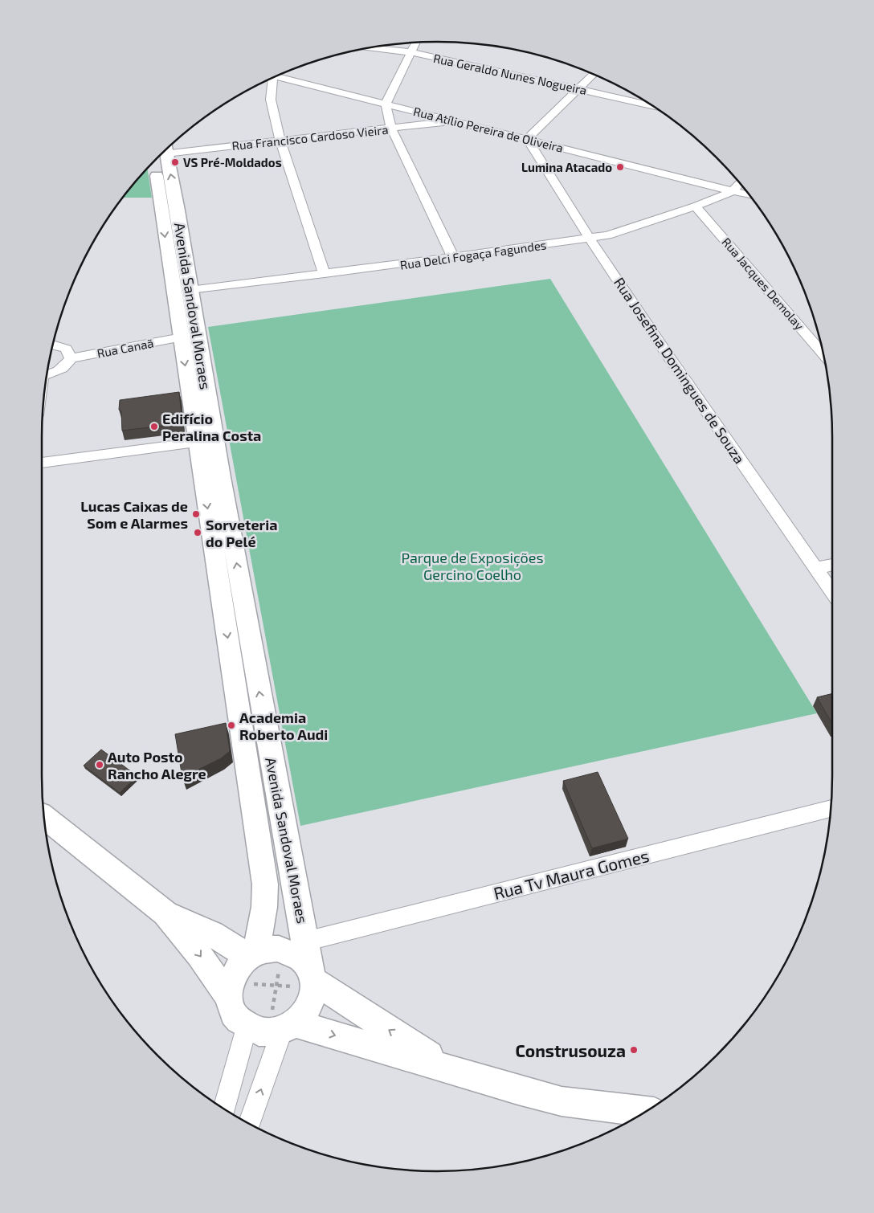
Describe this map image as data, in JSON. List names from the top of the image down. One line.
{"streets":{"main road":["Avenida Sandoval Moraes"],"street":["Rua Geraldo Nunes Nogueira","Rua Atílio Pereira de Oliveira","Rua Francisco Cardoso Vieira","Rua Delci Fogaça Fagundes","Rua Jacques Demolay","Rua Canaã","Rua Josefina Domingues de Souza","Rua Tv Maura Gomes"]},"crossings":[["Rua Atílio Pereira de Oliveira","Rua Francisco Cardoso Vieira"],["Rua Atílio Pereira de Oliveira","Rua Delci Fogaça Fagundes"],["Rua Atílio Pereira de Oliveira","Rua Josefina Domingues de Souza"],["Rua Delci Fogaça Fagundes","Rua Jacques Demolay"],["Rua Delci Fogaça Fagundes","Avenida Sandoval Moraes"],["Rua Delci Fogaça Fagundes","Rua Josefina Domingues de Souza"],["Avenida Sandoval Moraes","Rua Canaã"],["Avenida Sandoval Moraes","Rua Tv Maura Gomes"]],"parks":["Parque de Exposições Gercino Coelho"],"places":["VS Pré-Moldados","Lumina Atacado","Edifício Peralina Costa","Lucas Caixas de Som e Alarmes","Sorveteria do Pelé","Academia Roberto Audi","Auto Posto Rancho Alegre","Construsouza"]}
